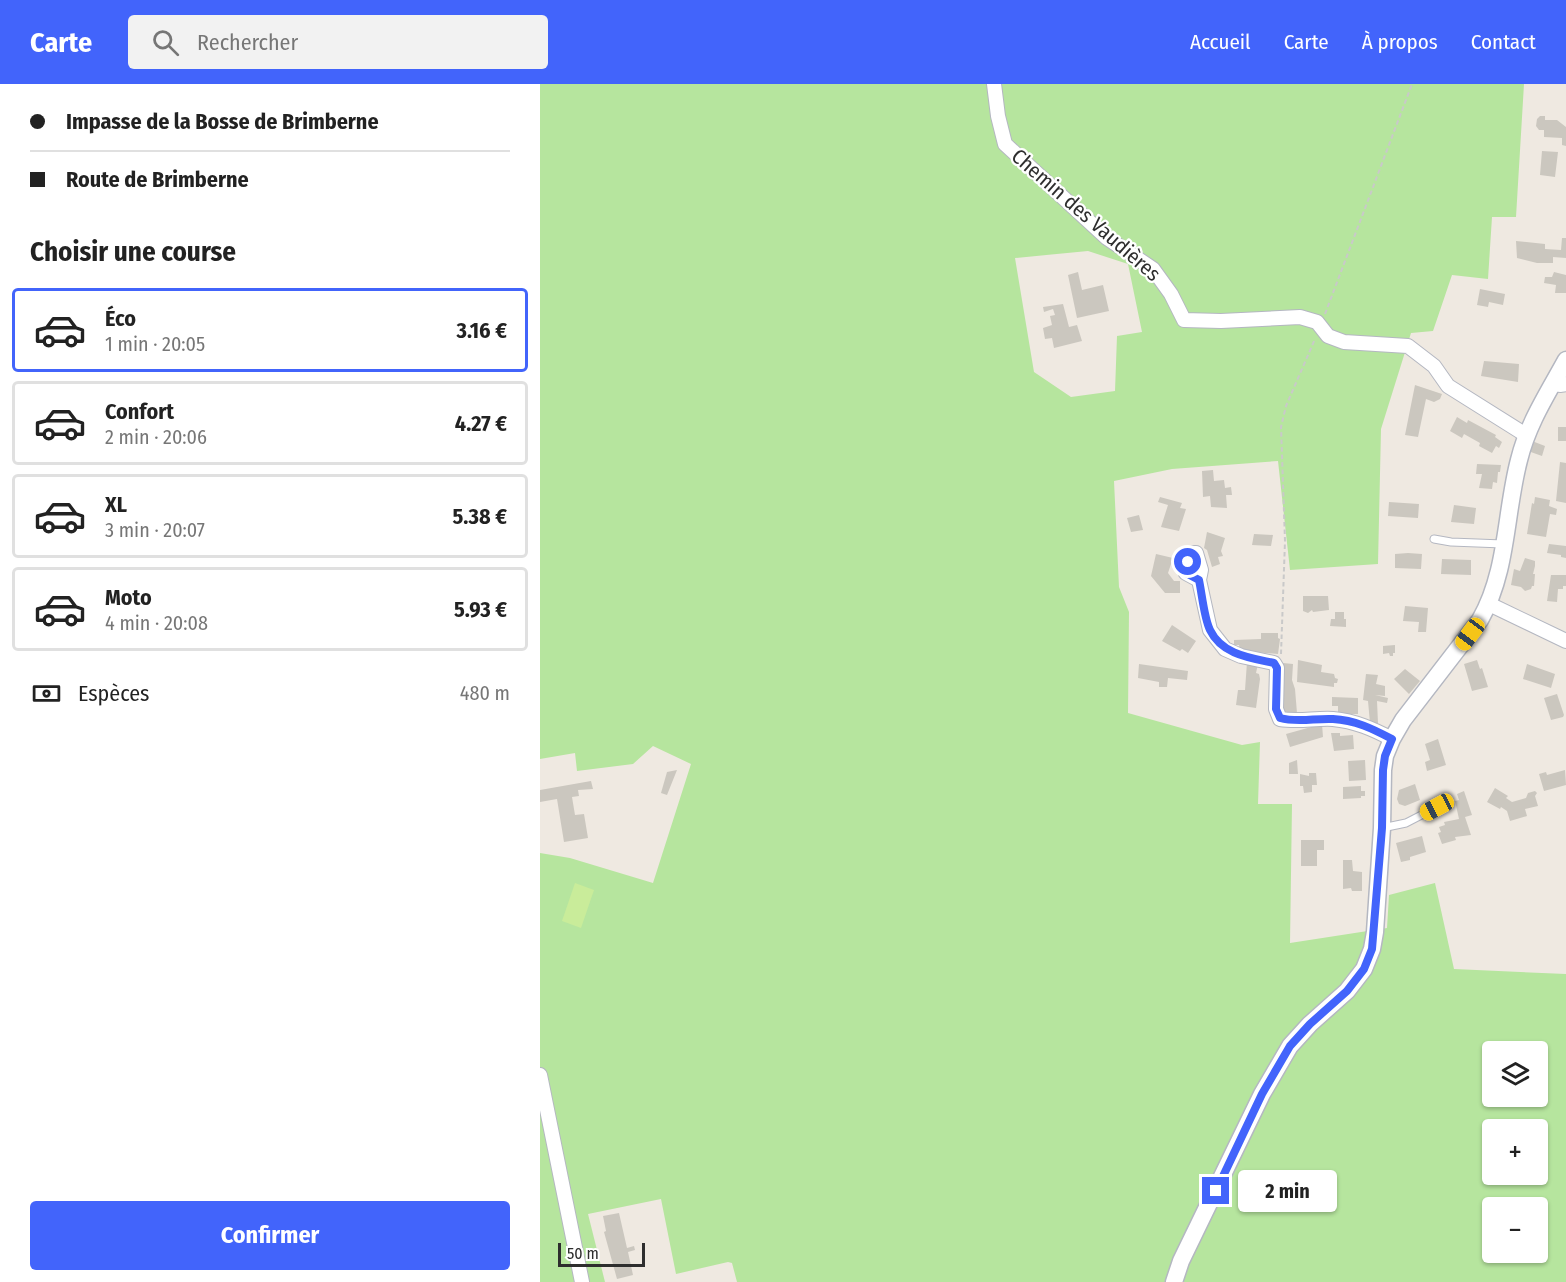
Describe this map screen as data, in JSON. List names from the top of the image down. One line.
{"streets":{"street":["Chemin des Vaudières"]},"scale_bar":"50 m","page":{"header":"Carte","search":"Rechercher","nav":["Accueil","Carte","À propos","Contact"],"banner":["Impasse de la Bosse de Brimberne","Route de Brimberne"],"heading":"Choisir une course","list":[{"name":"Éco","note":"1 min · 20:05","value":"3.16 €"},{"name":"Confort","note":"2 min · 20:06","value":"4.27 €"},{"name":"XL","note":"3 min · 20:07","value":"5.38 €"},{"name":"Moto","note":"4 min · 20:08","value":"5.93 €"}],"pay":["Espèces","480 m"],"map_buttons":["+","−"],"bubble":"2 min","buttons":"Confirmer","scale":"50 m"}}
